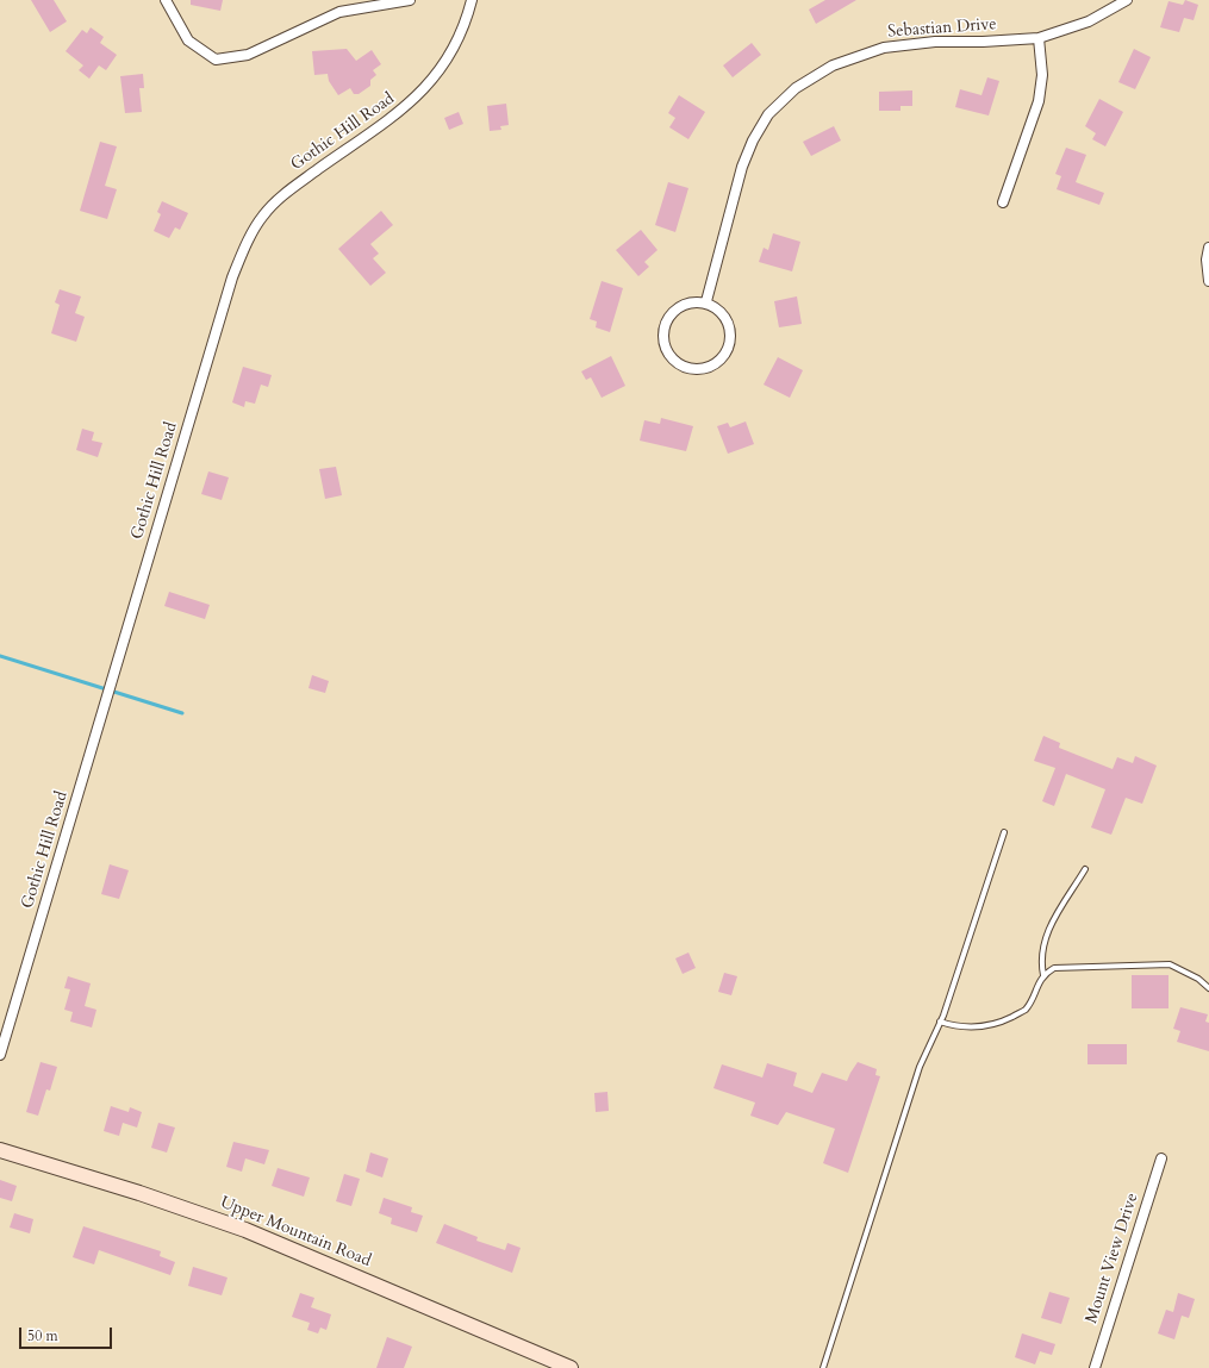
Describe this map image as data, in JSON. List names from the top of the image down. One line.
{"streets":{"street":["Sebastian Drive","Gothic Hill Road","Upper Mountain Road","Mount View Drive"]},"scale_bar":"50 m"}
